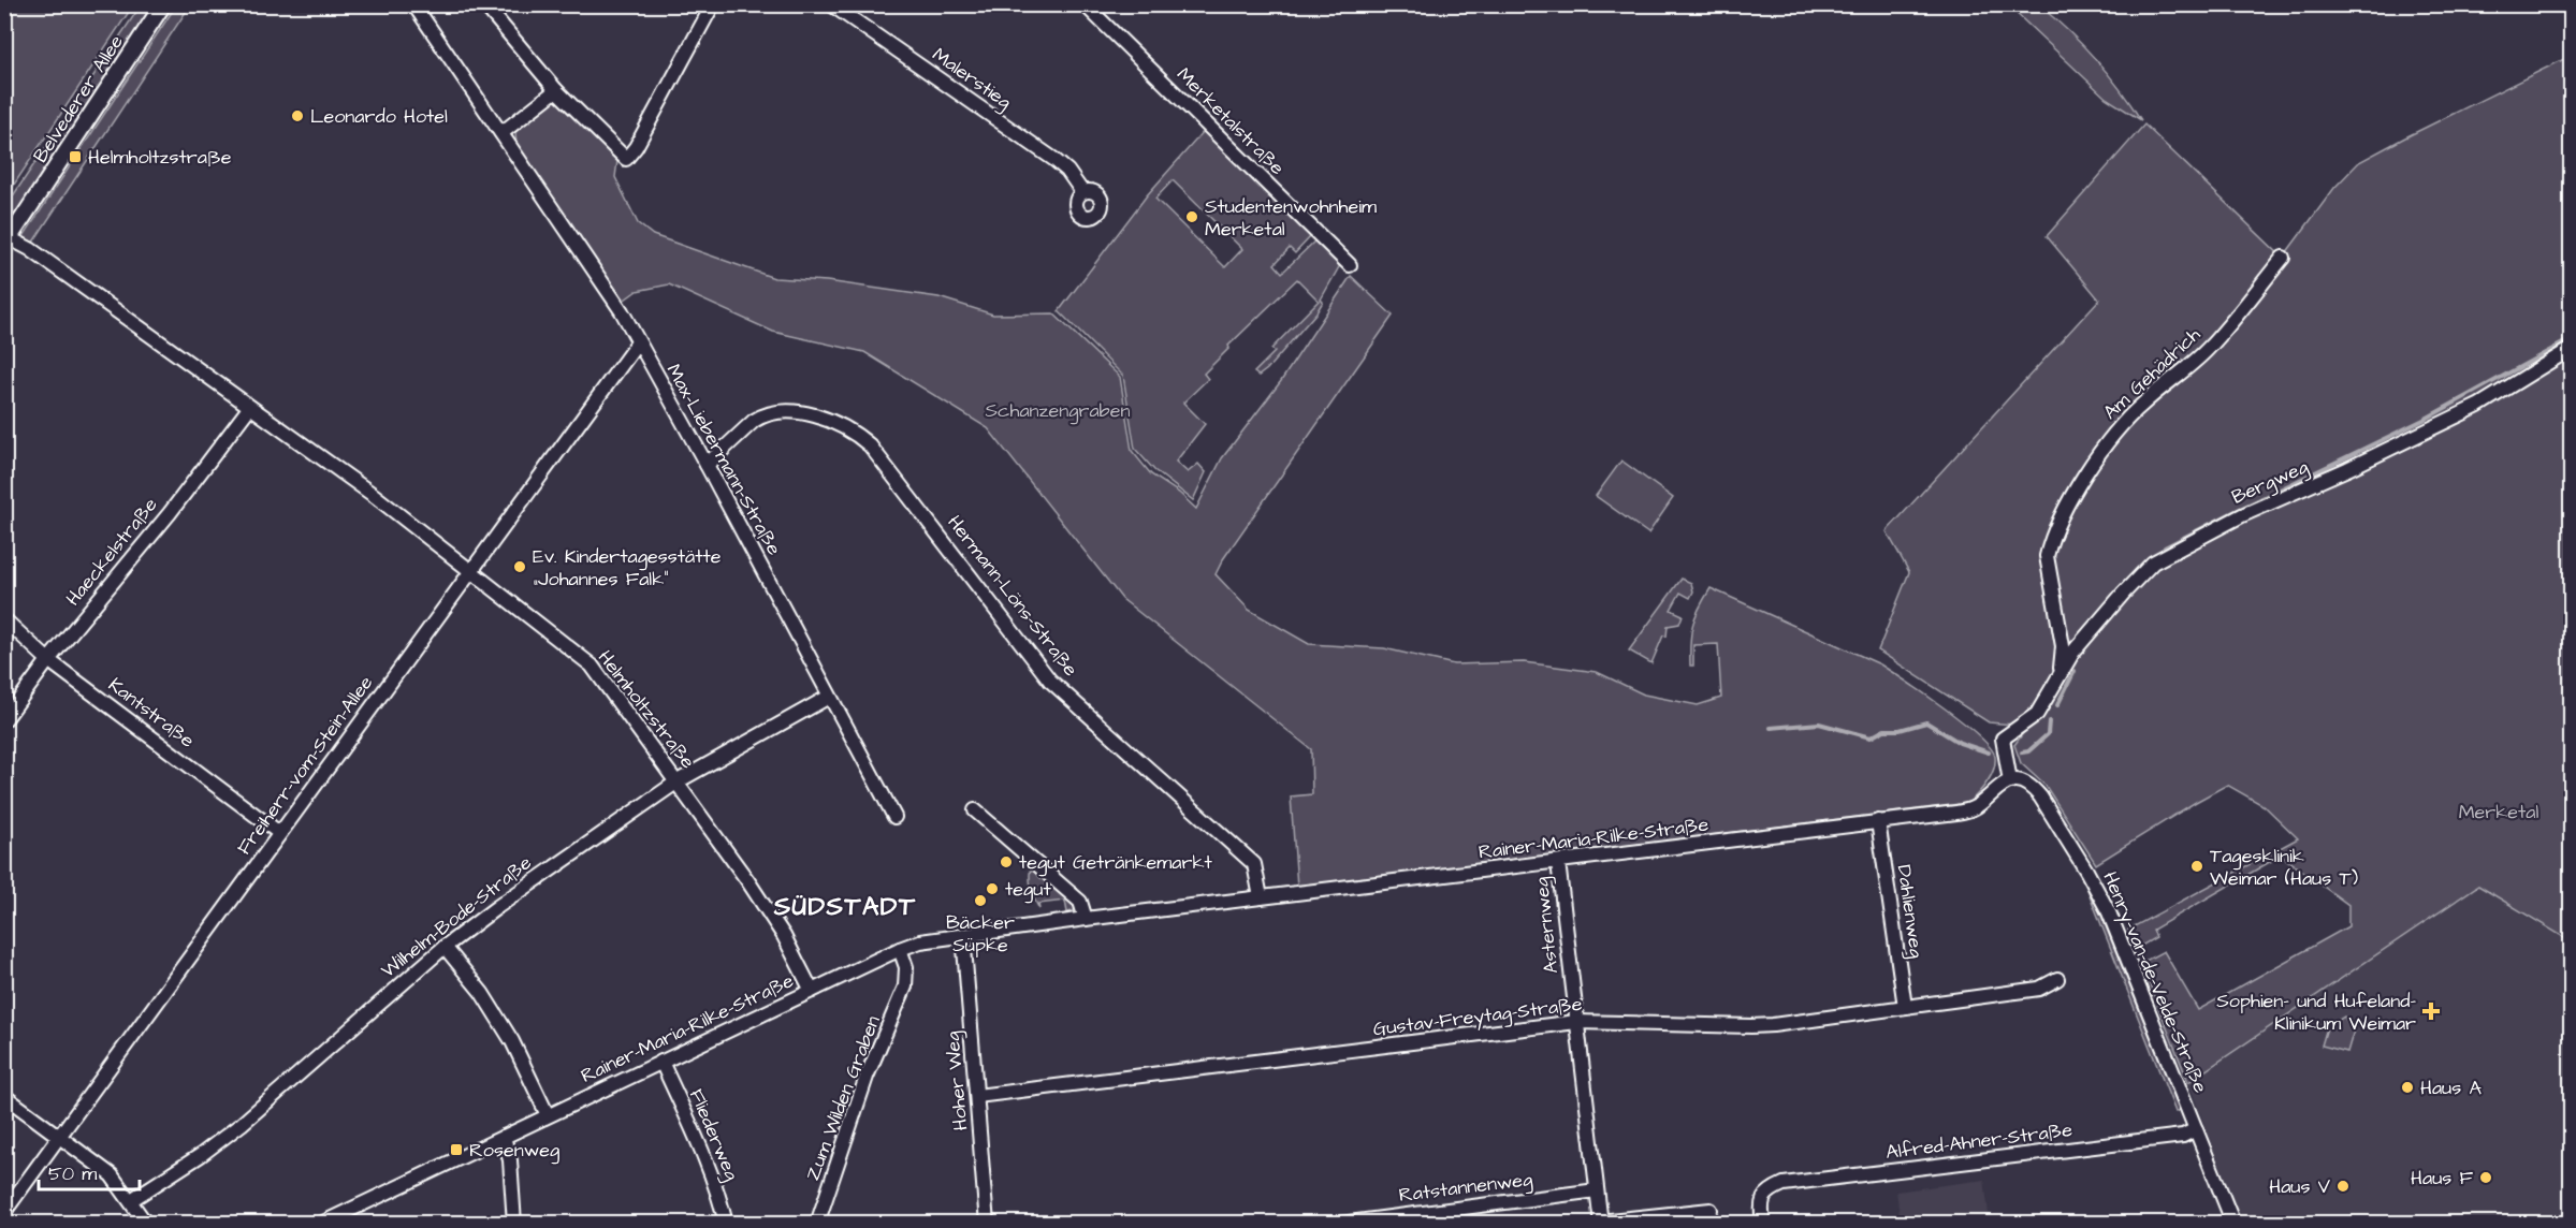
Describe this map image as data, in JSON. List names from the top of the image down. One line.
{"streets":{"street":["Malerstieg","Belvederer Allee","Merketalstraße","Am Gehädrich","Max-Liebermann-Straße","Bergweg","Haeckelstraße","Hermann-Löns-Straße","Helmholtzstraße","Kantstraße","Freiherr-vom-Stein-Allee","Rainer-Maria-Rilke-Straße","Dahlienweg","Wilhelm-Bode-Straße","Asternweg","Henry-van-de-Velde-Straße","Gustav-Freytag-Straße","Hoher Weg","Zum Wilden Graben","Fliederweg","Alfred-Ahner-Straße","Ratstannenweg"]},"crossings":[["Belvederer Allee","Helmholtzstraße"],["Am Gehädrich","Bergweg"],["Max-Liebermann-Straße","Hermann-Löns-Straße"],["Max-Liebermann-Straße","Freiherr-vom-Stein-Allee"],["Max-Liebermann-Straße","Wilhelm-Bode-Straße"],["Bergweg","Rainer-Maria-Rilke-Straße"],["Bergweg","Henry-van-de-Velde-Straße"],["Haeckelstraße","Helmholtzstraße"],["Haeckelstraße","Kantstraße"],["Hermann-Löns-Straße","Rainer-Maria-Rilke-Straße"],["Helmholtzstraße","Freiherr-vom-Stein-Allee"],["Helmholtzstraße","Rainer-Maria-Rilke-Straße"],["Helmholtzstraße","Wilhelm-Bode-Straße"],["Kantstraße","Freiherr-vom-Stein-Allee"],["Rainer-Maria-Rilke-Straße","Dahlienweg"],["Rainer-Maria-Rilke-Straße","Asternweg"],["Rainer-Maria-Rilke-Straße","Henry-van-de-Velde-Straße"],["Rainer-Maria-Rilke-Straße","Hoher Weg"],["Rainer-Maria-Rilke-Straße","Zum Wilden Graben"],["Rainer-Maria-Rilke-Straße","Fliederweg"],["Dahlienweg","Gustav-Freytag-Straße"],["Asternweg","Gustav-Freytag-Straße"],["Asternweg","Ratstannenweg"],["Henry-van-de-Velde-Straße","Alfred-Ahner-Straße"],["Gustav-Freytag-Straße","Hoher Weg"]],"districts":["SÜDSTADT"],"parks":["Schanzengraben","Merketal"],"places":{"other":["Leonardo Hotel","Studentenwohnheim Merketal","Ev. Kindertagesstätte „Johannes Falk”","tegut Getränkemarkt","Tagesklinik Weimar (Haus T)","tegut","Bäcker Süpke","Haus A","Haus F","Haus V"],"transit":["Helmholtzstraße","Rosenweg"],"health":["Sophien- und Hufeland- Klinikum Weimar"]},"scale_bar":"50 m"}
